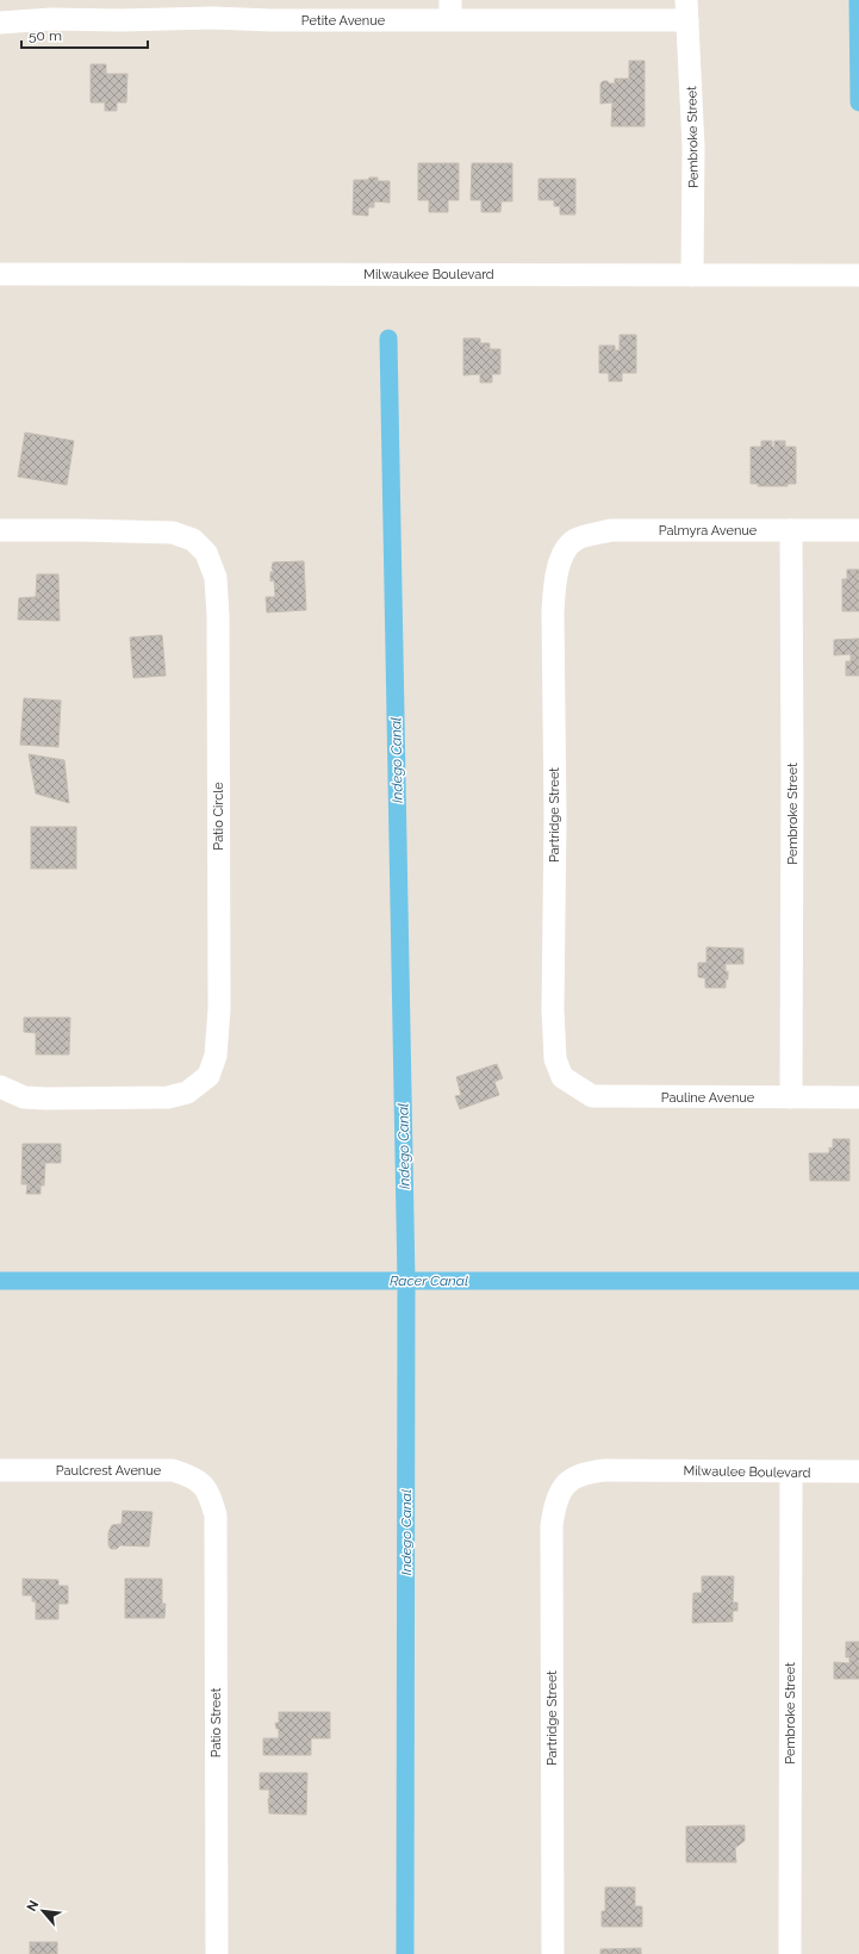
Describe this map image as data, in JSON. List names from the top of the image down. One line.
{"streets":{"street":["Petite Avenue","Pembroke Street","Milwaukee Boulevard","Palmyra Avenue","Partridge Street","Patio Circle","Pauline Avenue","Paulcrest Avenue","Milwaulee Boulevard","Patio Street"]},"crossings":[["Petite Avenue","Pembroke Street"],["Pembroke Street","Milwaukee Boulevard"],["Pembroke Street","Palmyra Avenue"],["Pembroke Street","Pauline Avenue"],["Pembroke Street","Milwaulee Boulevard"],["Palmyra Avenue","Partridge Street"],["Partridge Street","Pauline Avenue"],["Partridge Street","Milwaulee Boulevard"],["Paulcrest Avenue","Patio Street"]],"water":["Indego Canal","Racer Canal"],"scale_bar":"50 m","north":"top left"}
